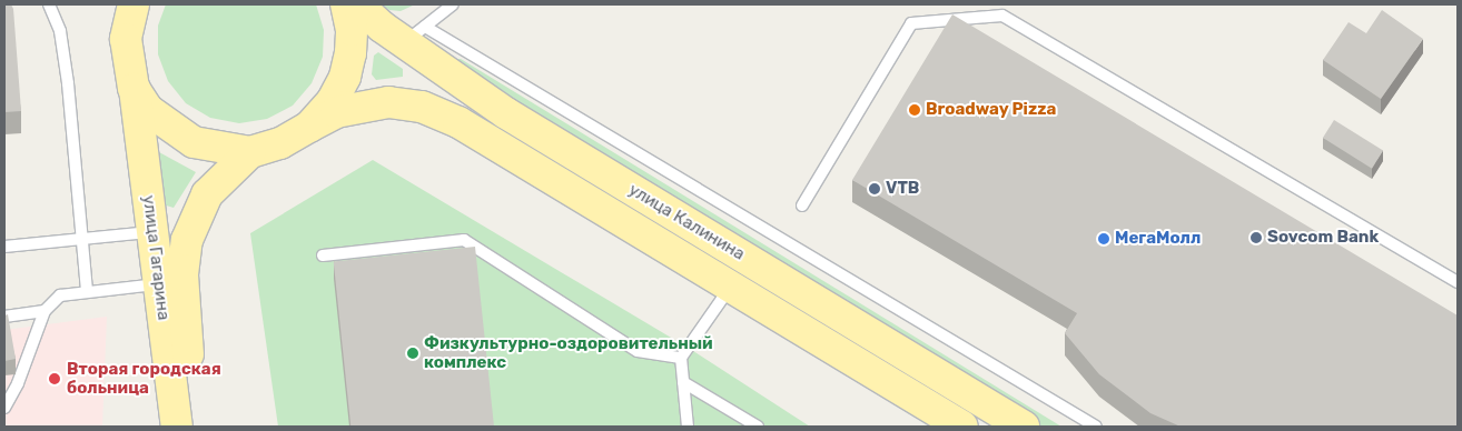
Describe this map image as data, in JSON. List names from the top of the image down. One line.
{"streets":{"main road":["улица Калинина","улица Гагарина"]},"crossings":[["улица Калинина","улица Гагарина"]],"places":["Broadway Pizza","VTB","Sovcom Bank","МегаМолл","Физкультурно-оздоровительный комплекс","Вторая городская больница"]}
